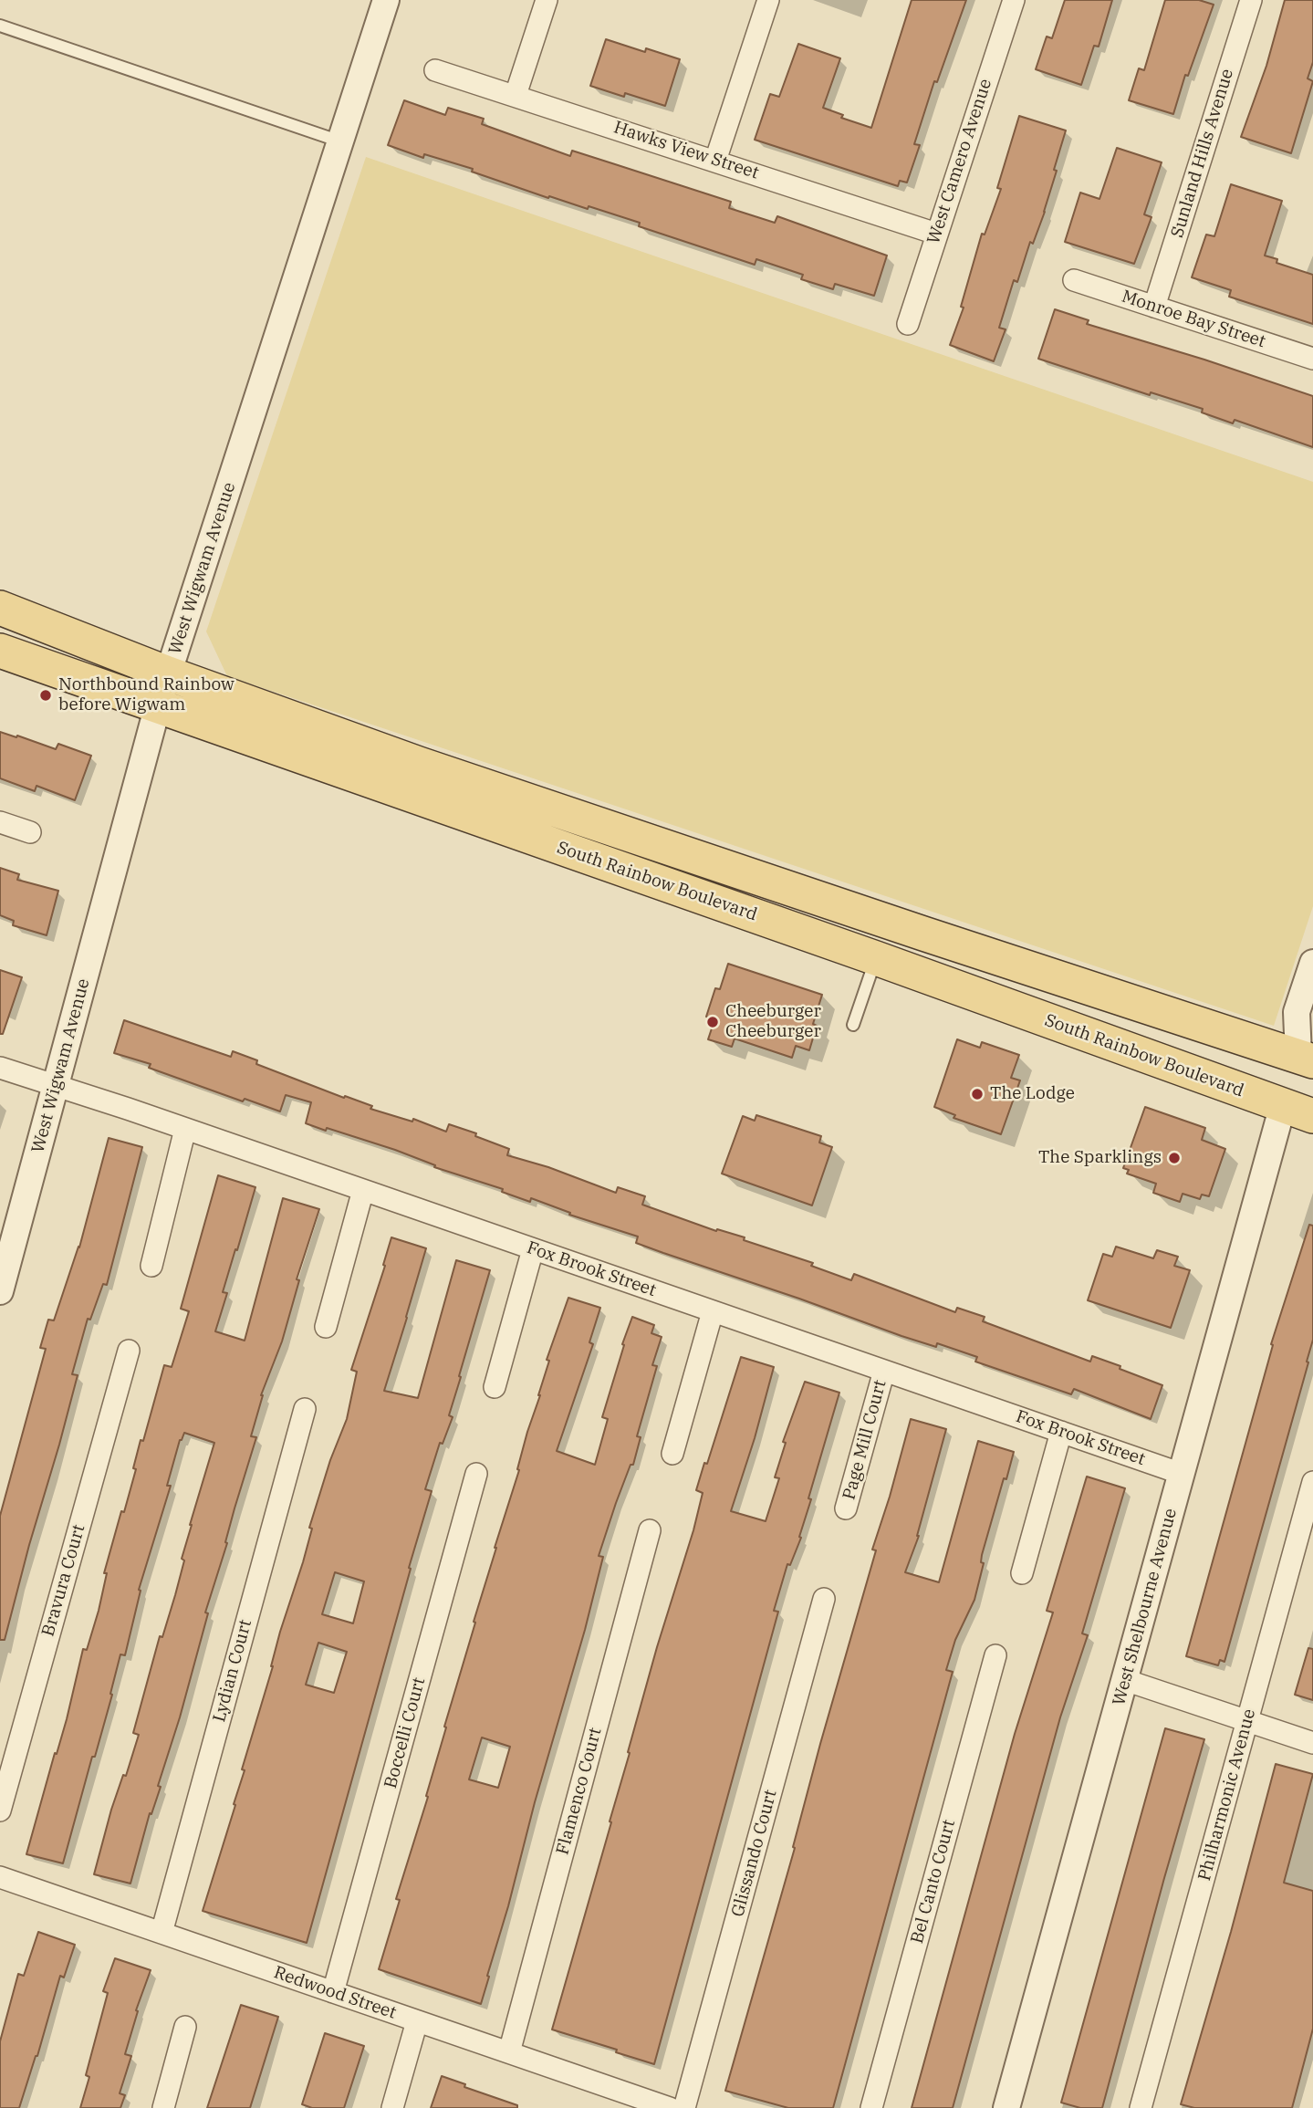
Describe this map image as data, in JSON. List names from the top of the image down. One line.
{"streets":{"main road":["South Rainbow Boulevard"],"street":["Hawks View Street","Sunland Hills Avenue","West Camero Avenue","Monroe Bay Street","West Wigwam Avenue","Fox Brook Street","Page Mill Court","Bravura Court","West Shelbourne Avenue","Lydian Court","Boccelli Court","Flamenco Court","Philharmonic Avenue","Glissando Court","Bel Canto Court","Redwood Street"]},"crossings":[["Hawks View Street","West Camero Avenue"],["Sunland Hills Avenue","Monroe Bay Street"],["West Wigwam Avenue","South Rainbow Boulevard"],["West Wigwam Avenue","Fox Brook Street"],["South Rainbow Boulevard","West Shelbourne Avenue"],["Fox Brook Street","Page Mill Court"],["Fox Brook Street","West Shelbourne Avenue"],["Lydian Court","Redwood Street"],["Boccelli Court","Redwood Street"],["Flamenco Court","Redwood Street"]],"places":["Northbound Rainbow before Wigwam","Cheeburger Cheeburger","The Lodge","The Sparklings"]}
